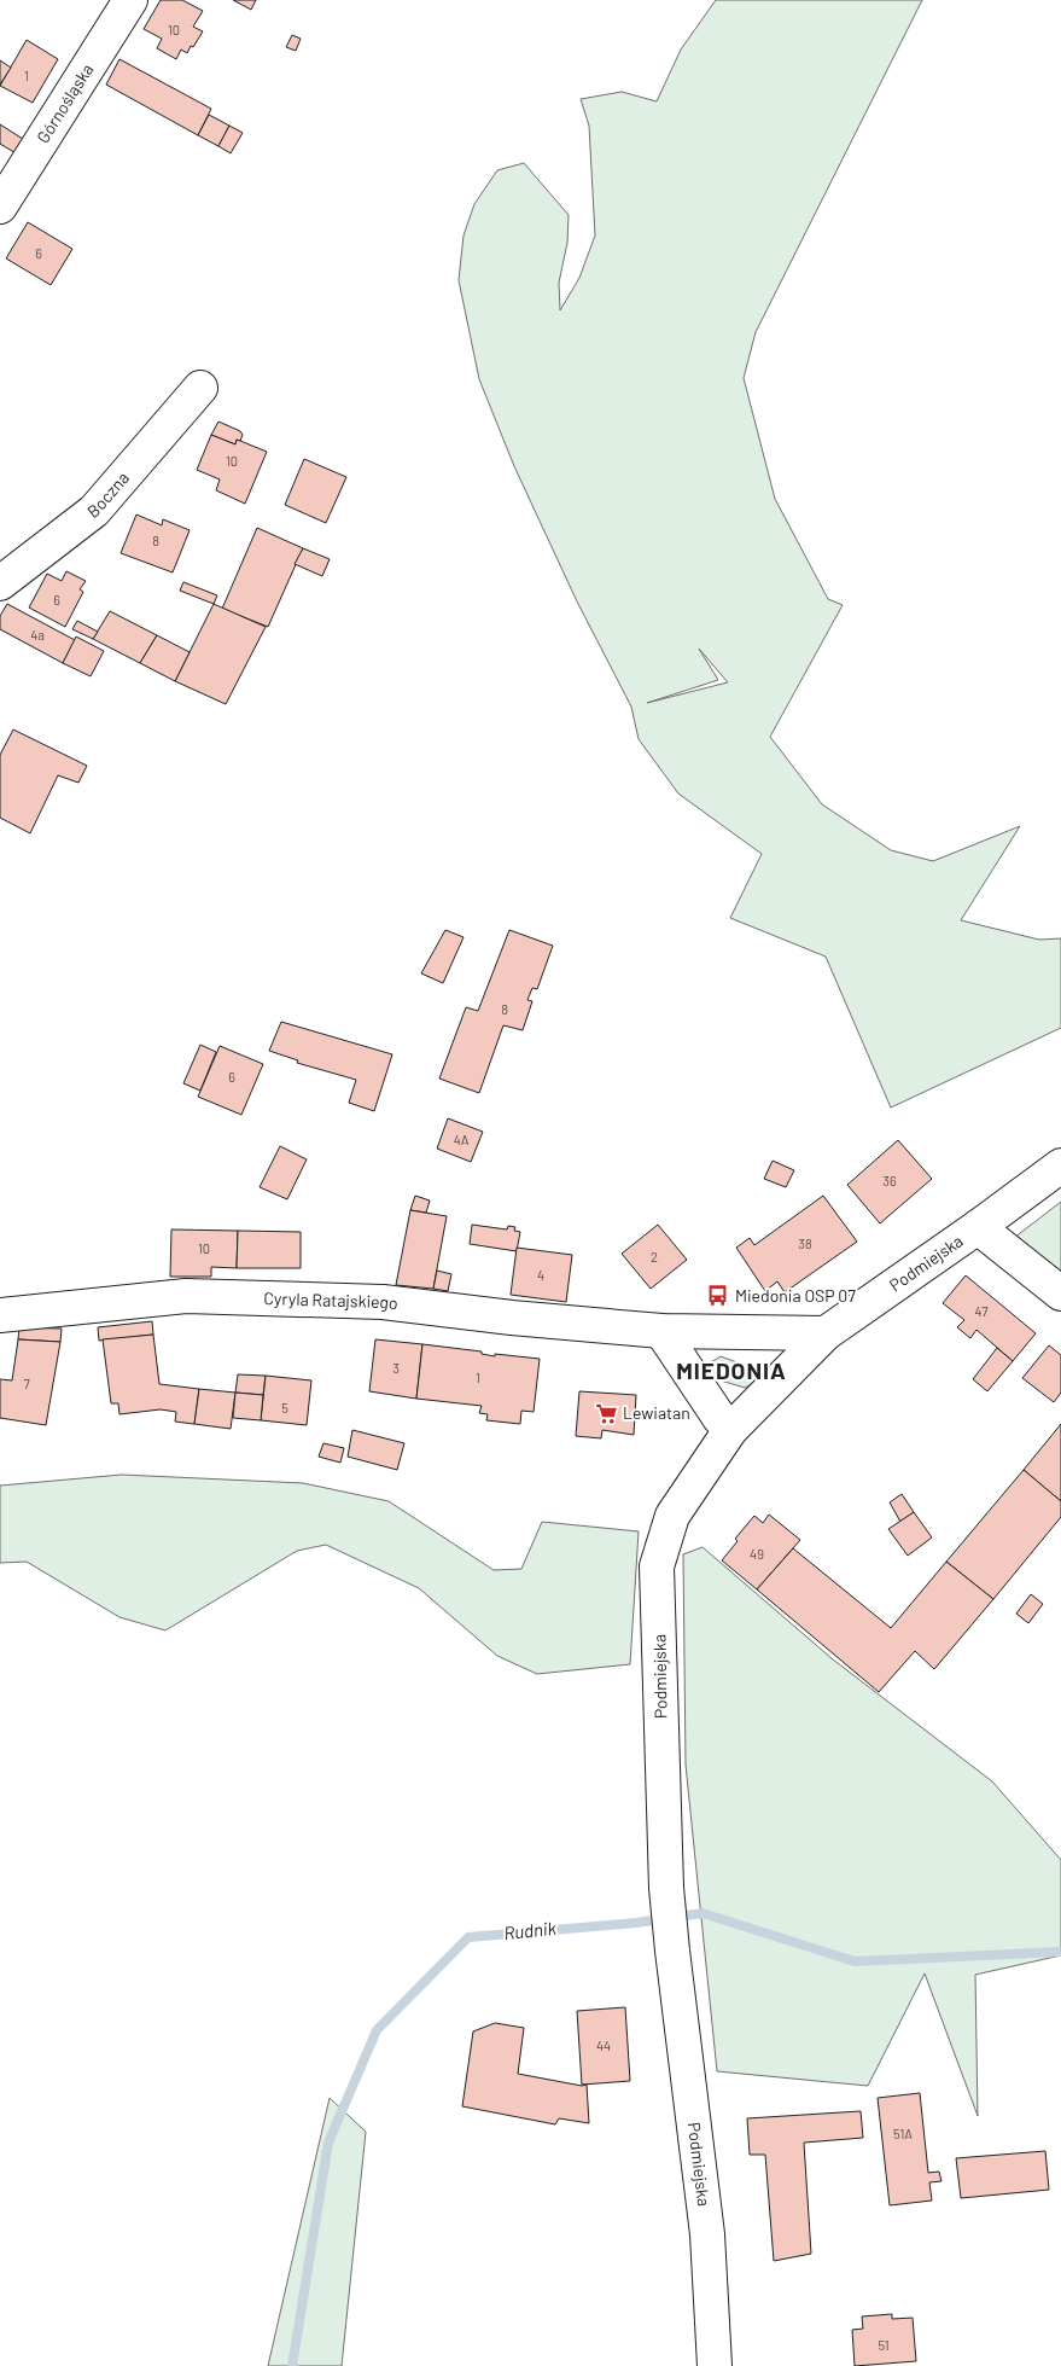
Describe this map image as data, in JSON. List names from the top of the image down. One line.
{"streets":{"street":["Górnośląska","Boczna","Podmiejska","Cyryla Ratajskiego"]},"crossings":[["Podmiejska","Cyryla Ratajskiego"]],"districts":["MIEDONIA"],"water":["Rudnik"],"places":{"bus stop":["Miedonia OSP 07"],"supermarket":["Lewiatan"]},"house_numbers":["10","1","6","10","8","6","4a","8","6","4A","36","38","10","2","4","47","3","1","7","5","49","44","51A","51"]}
